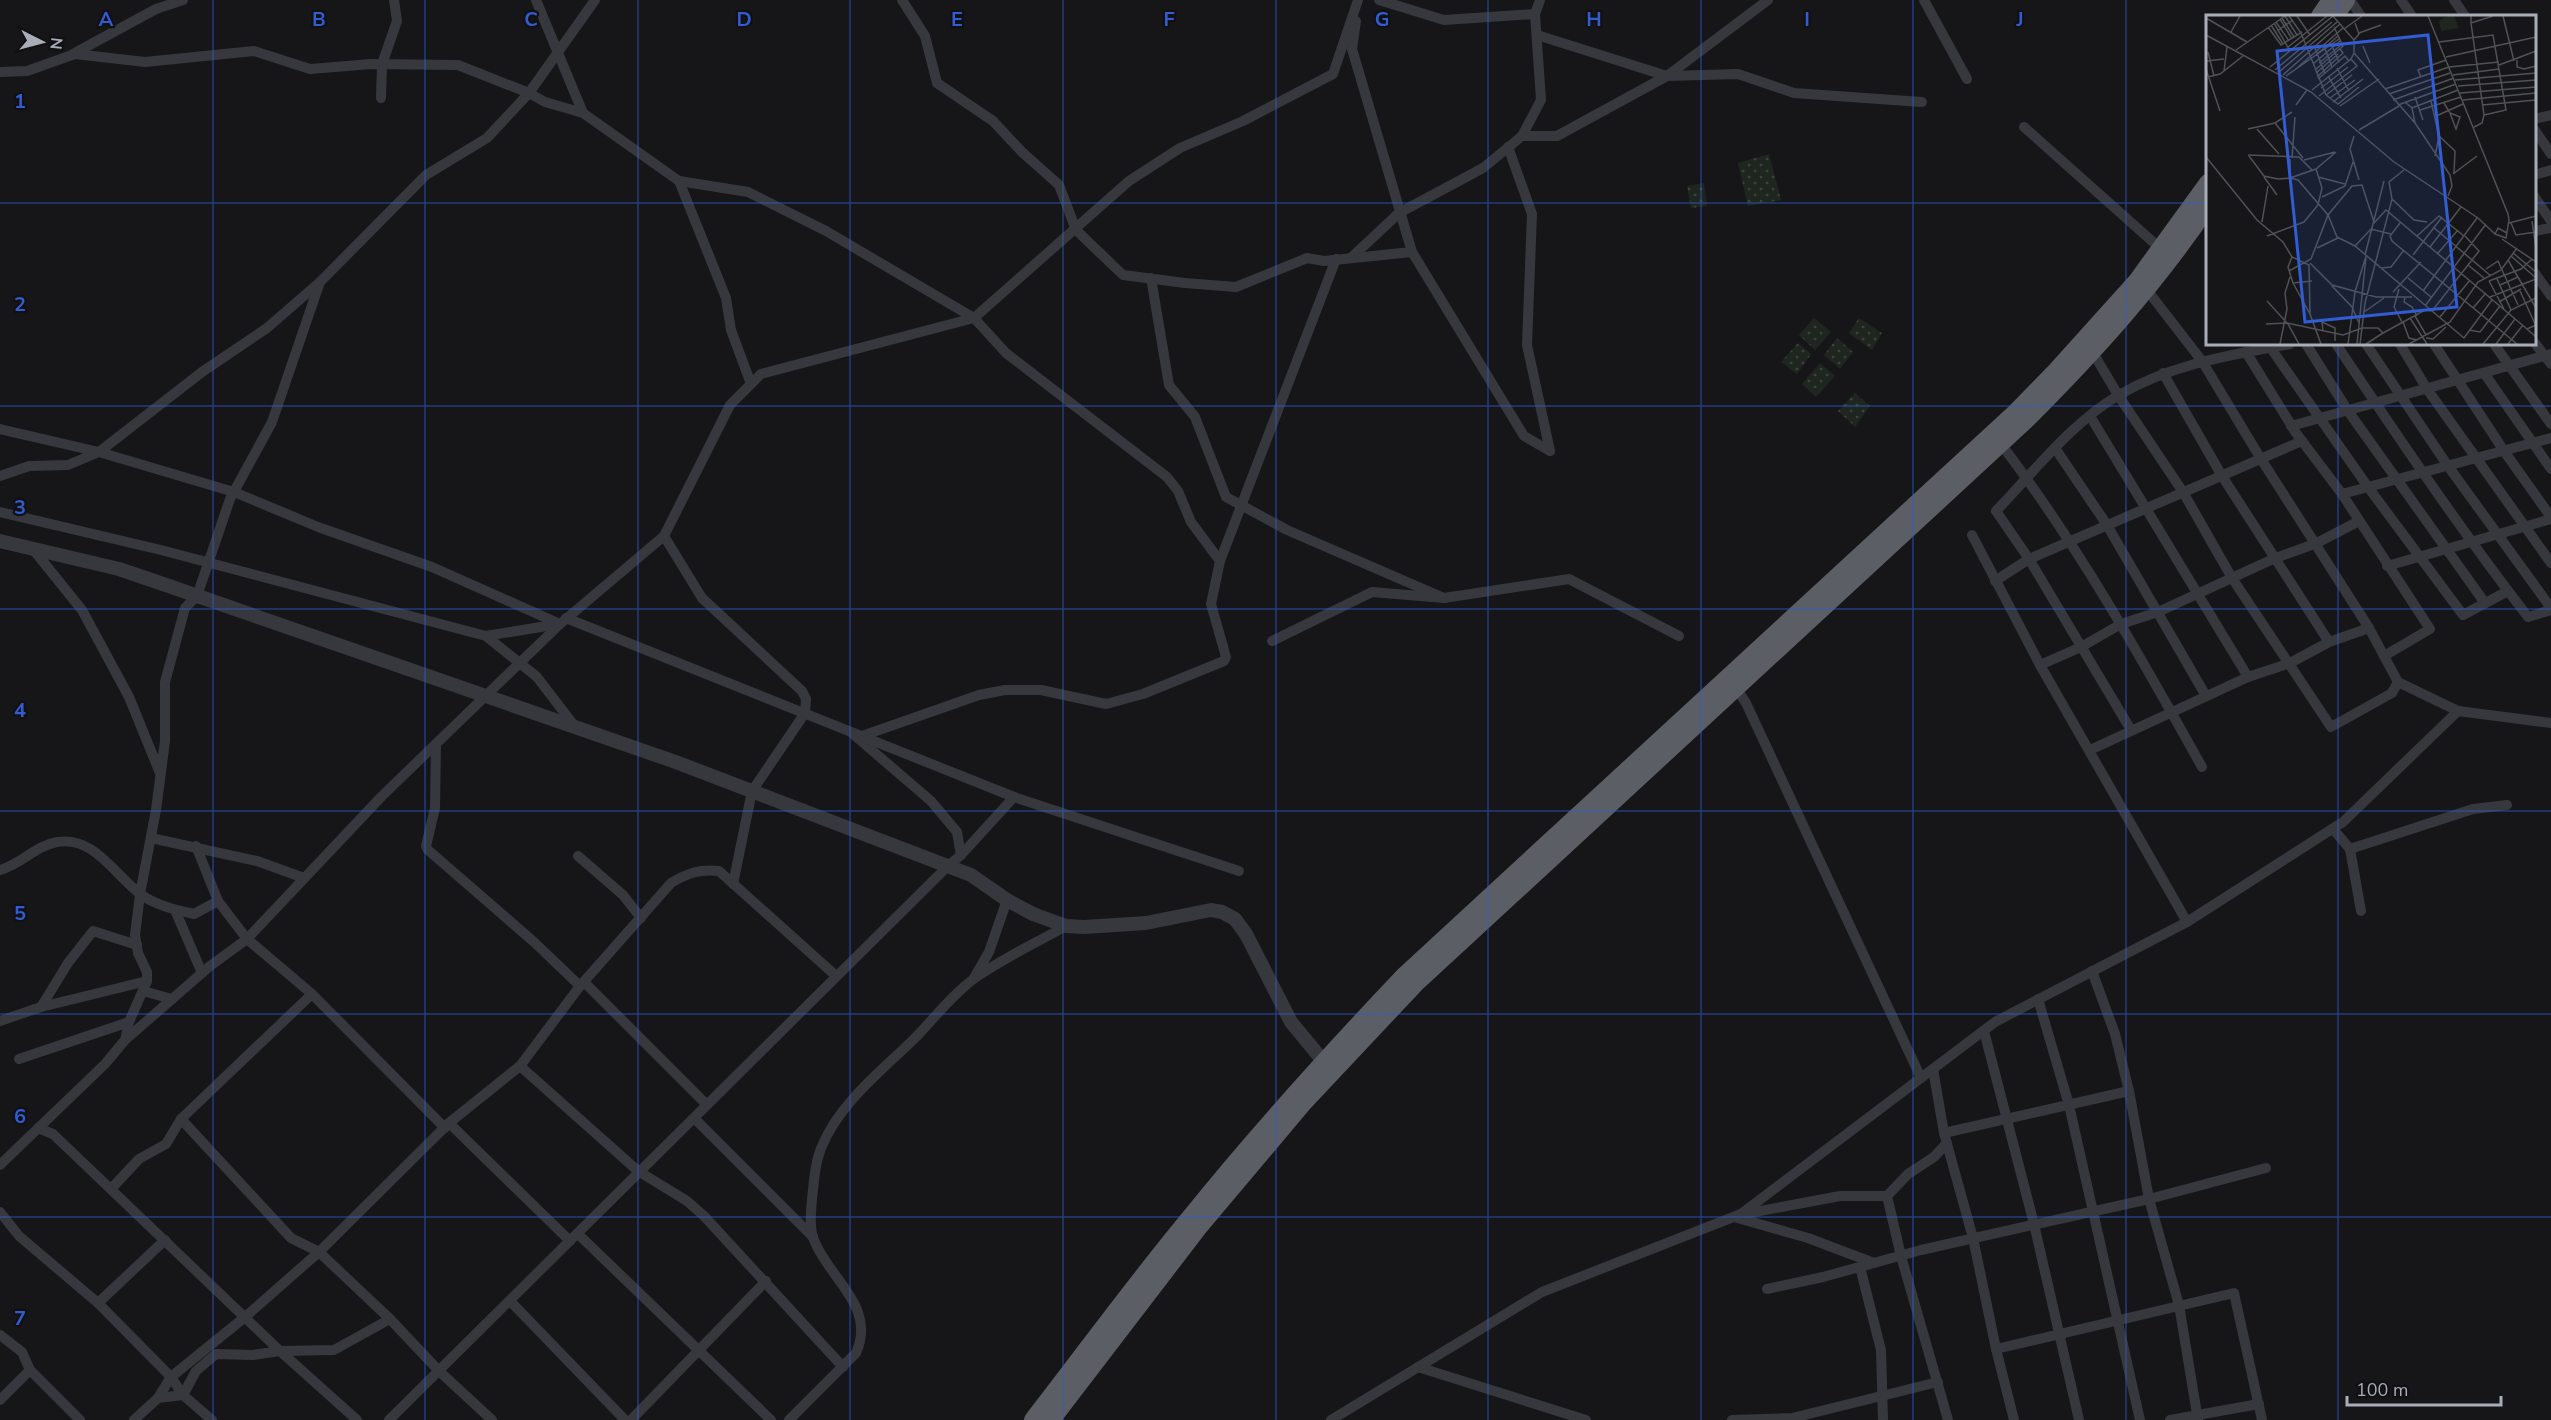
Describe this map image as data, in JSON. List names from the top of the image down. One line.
{"scale_bar":"100 m","north":"right","grid":{"columns":["A","B","C","D","E","F","G","H","I","J"],"rows":["1","2","3","4","5","6","7"]}}
